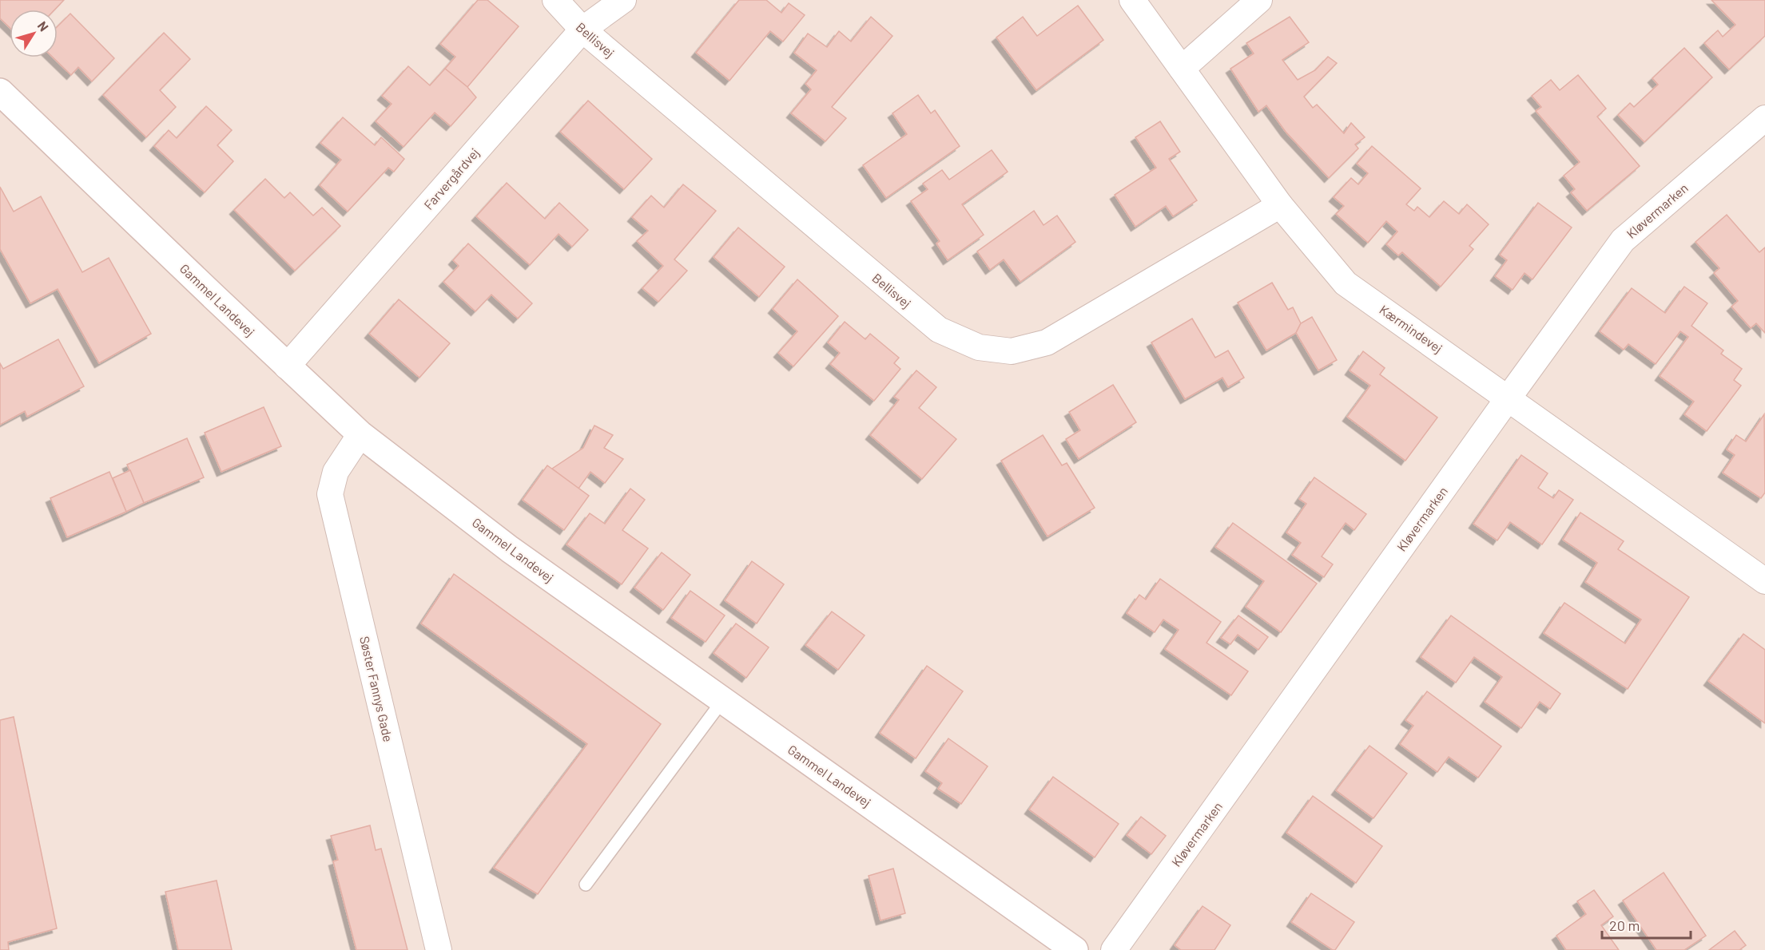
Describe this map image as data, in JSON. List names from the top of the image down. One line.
{"streets":{"street":["Bellisvej","Farvergårdvej","Kløvermarken","Gammel Landevej","Kærmindevej","Søster Fannys Gade"]},"crossings":[["Bellisvej","Farvergårdvej"],["Bellisvej","Kærmindevej"],["Farvergårdvej","Gammel Landevej"],["Kløvermarken","Kærmindevej"],["Gammel Landevej","Søster Fannys Gade"]],"scale_bar":"20 m","north":"top right"}
